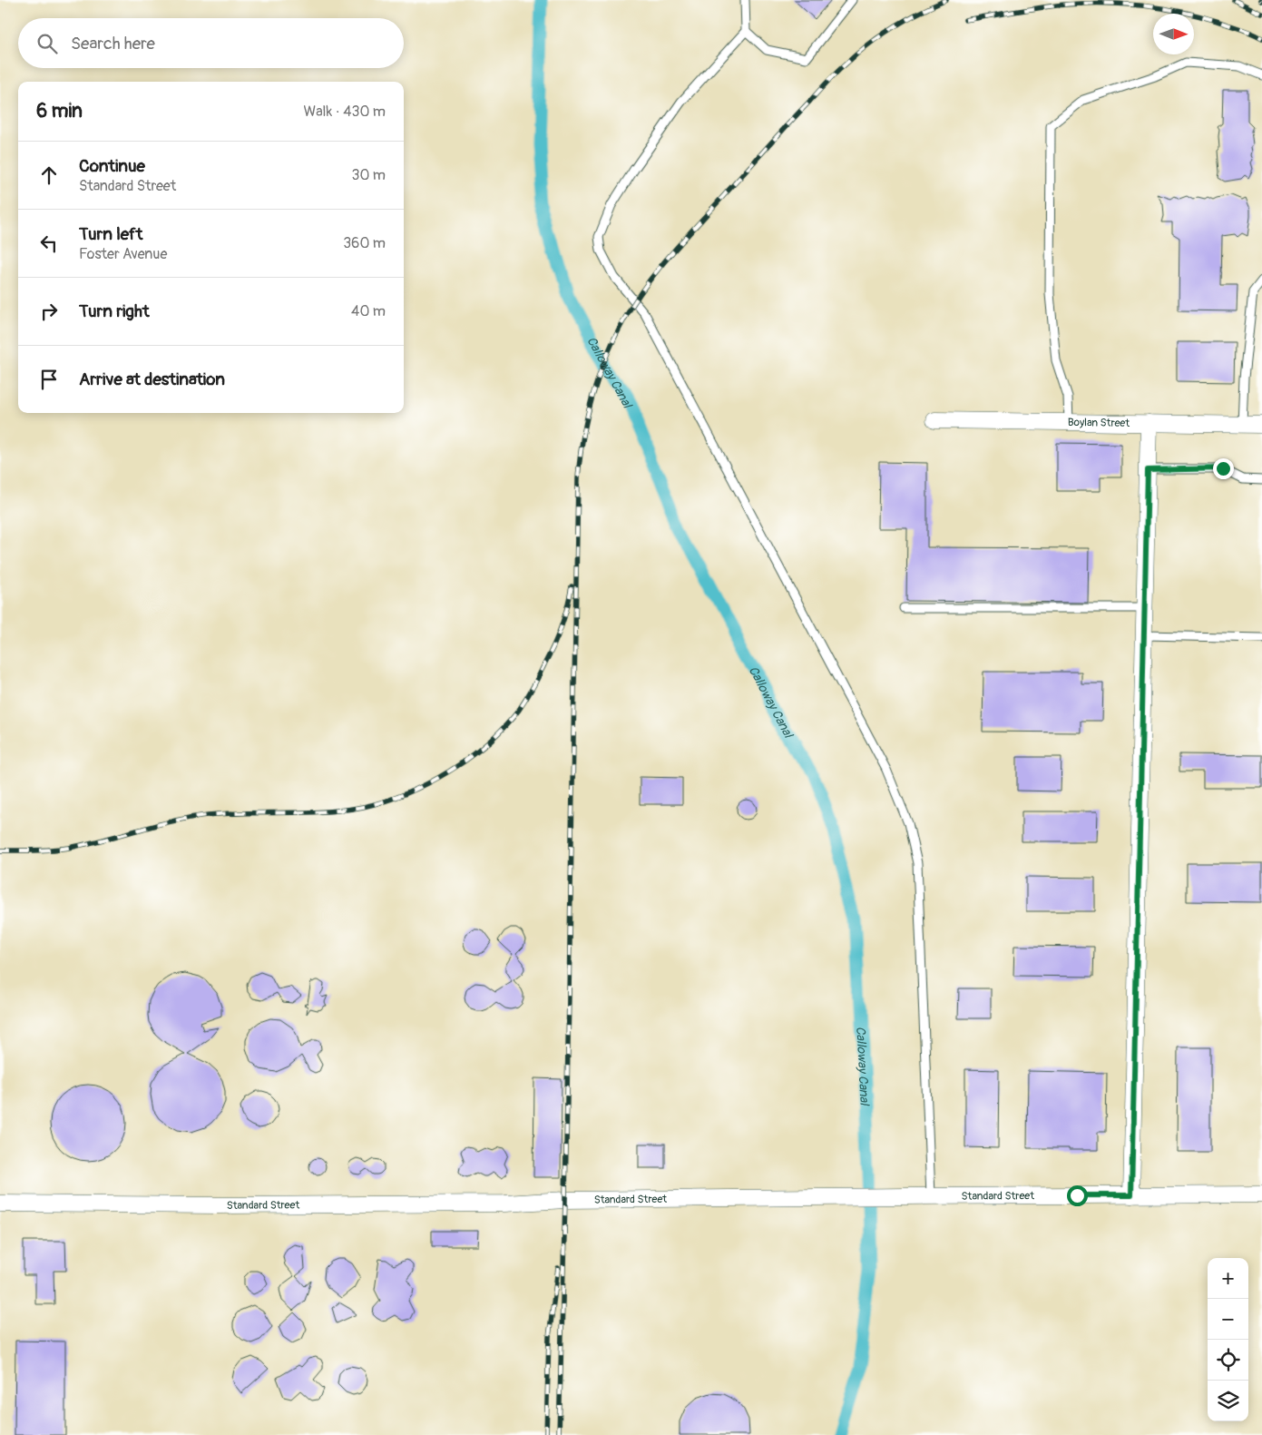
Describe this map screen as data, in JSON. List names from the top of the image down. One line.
{"streets":{"street":["Boylan Street","Standard Street"]},"water":["Calloway Canal"],"north":"right","page":{"search":"Search here","heading":["6 min","Walk · 430 m"],"list":[["Continue","Standard Street","30 m"],["Turn left","Foster Avenue","360 m"],["Turn right","40 m"],"Arrive at destination"],"map_buttons":["+","−"]}}
